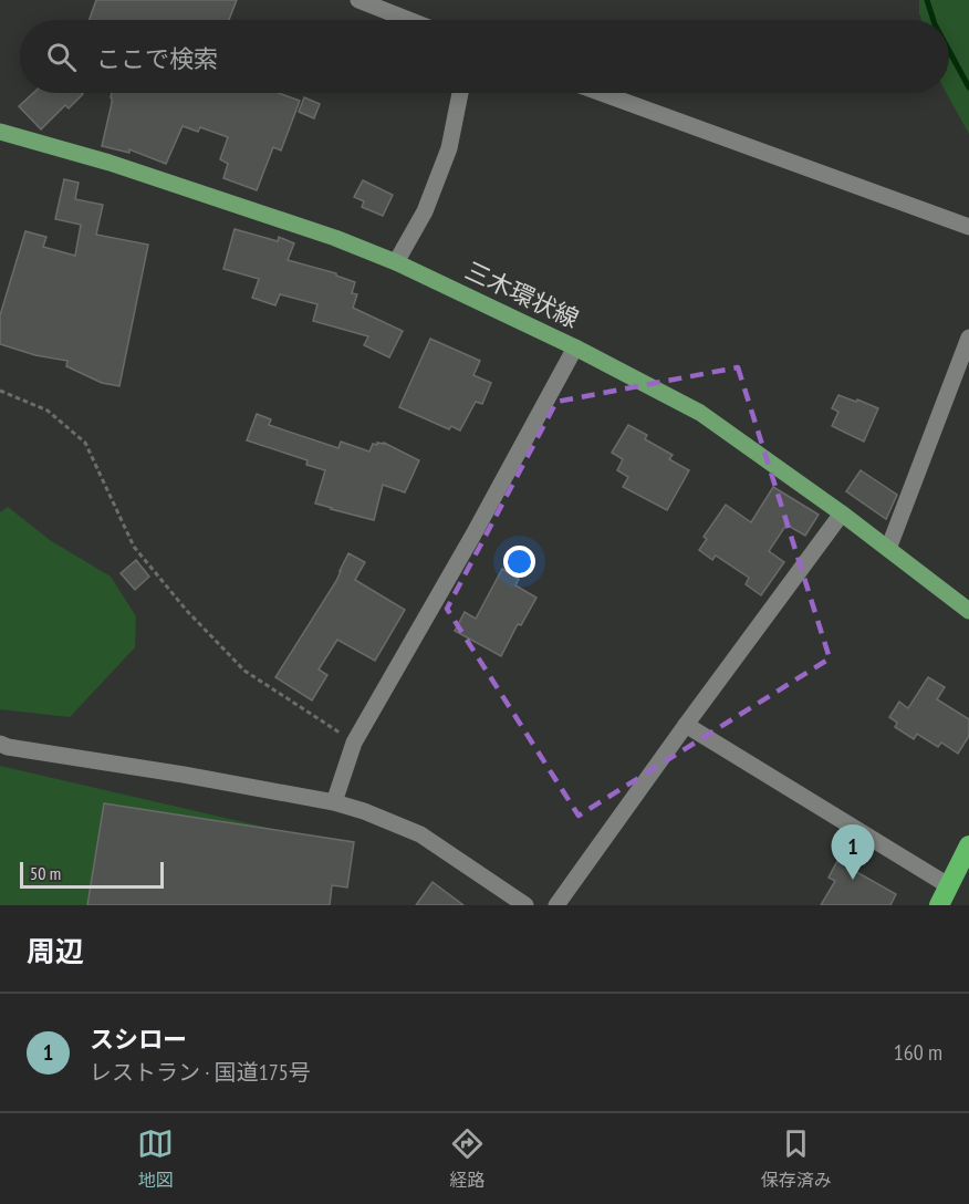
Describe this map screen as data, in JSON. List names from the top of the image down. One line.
{"streets":{"main road":["三木環状線"]},"scale_bar":"50 m","page":{"search":"ここで検索","pins":"1","scale":"50 m","heading":"周辺","list":[{"mark":"1","name":"スシロー","note":"レストラン · 国道175号","value":"160 m"}],"nav":["地図","経路","保存済み"]}}
